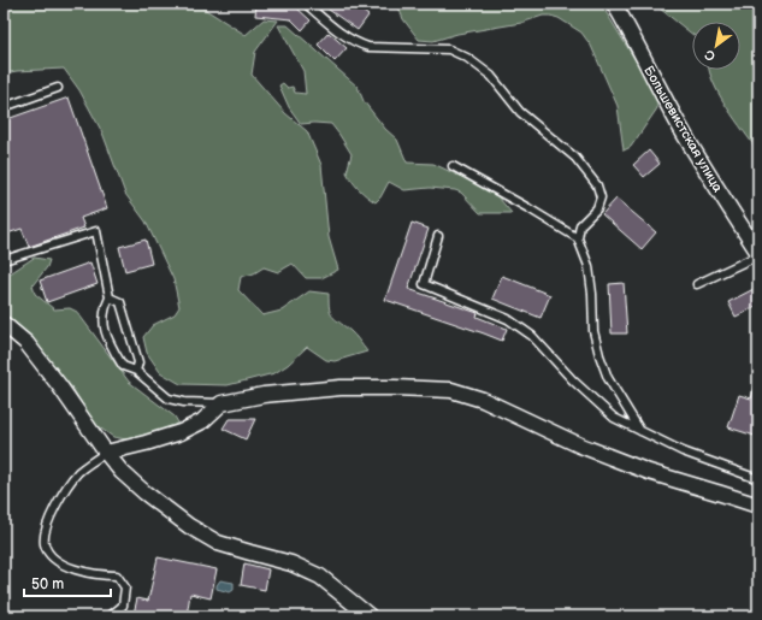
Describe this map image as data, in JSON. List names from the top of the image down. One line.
{"streets":{"street":["Большевистская улица"]},"scale_bar":"50 m","north":"bottom left"}
